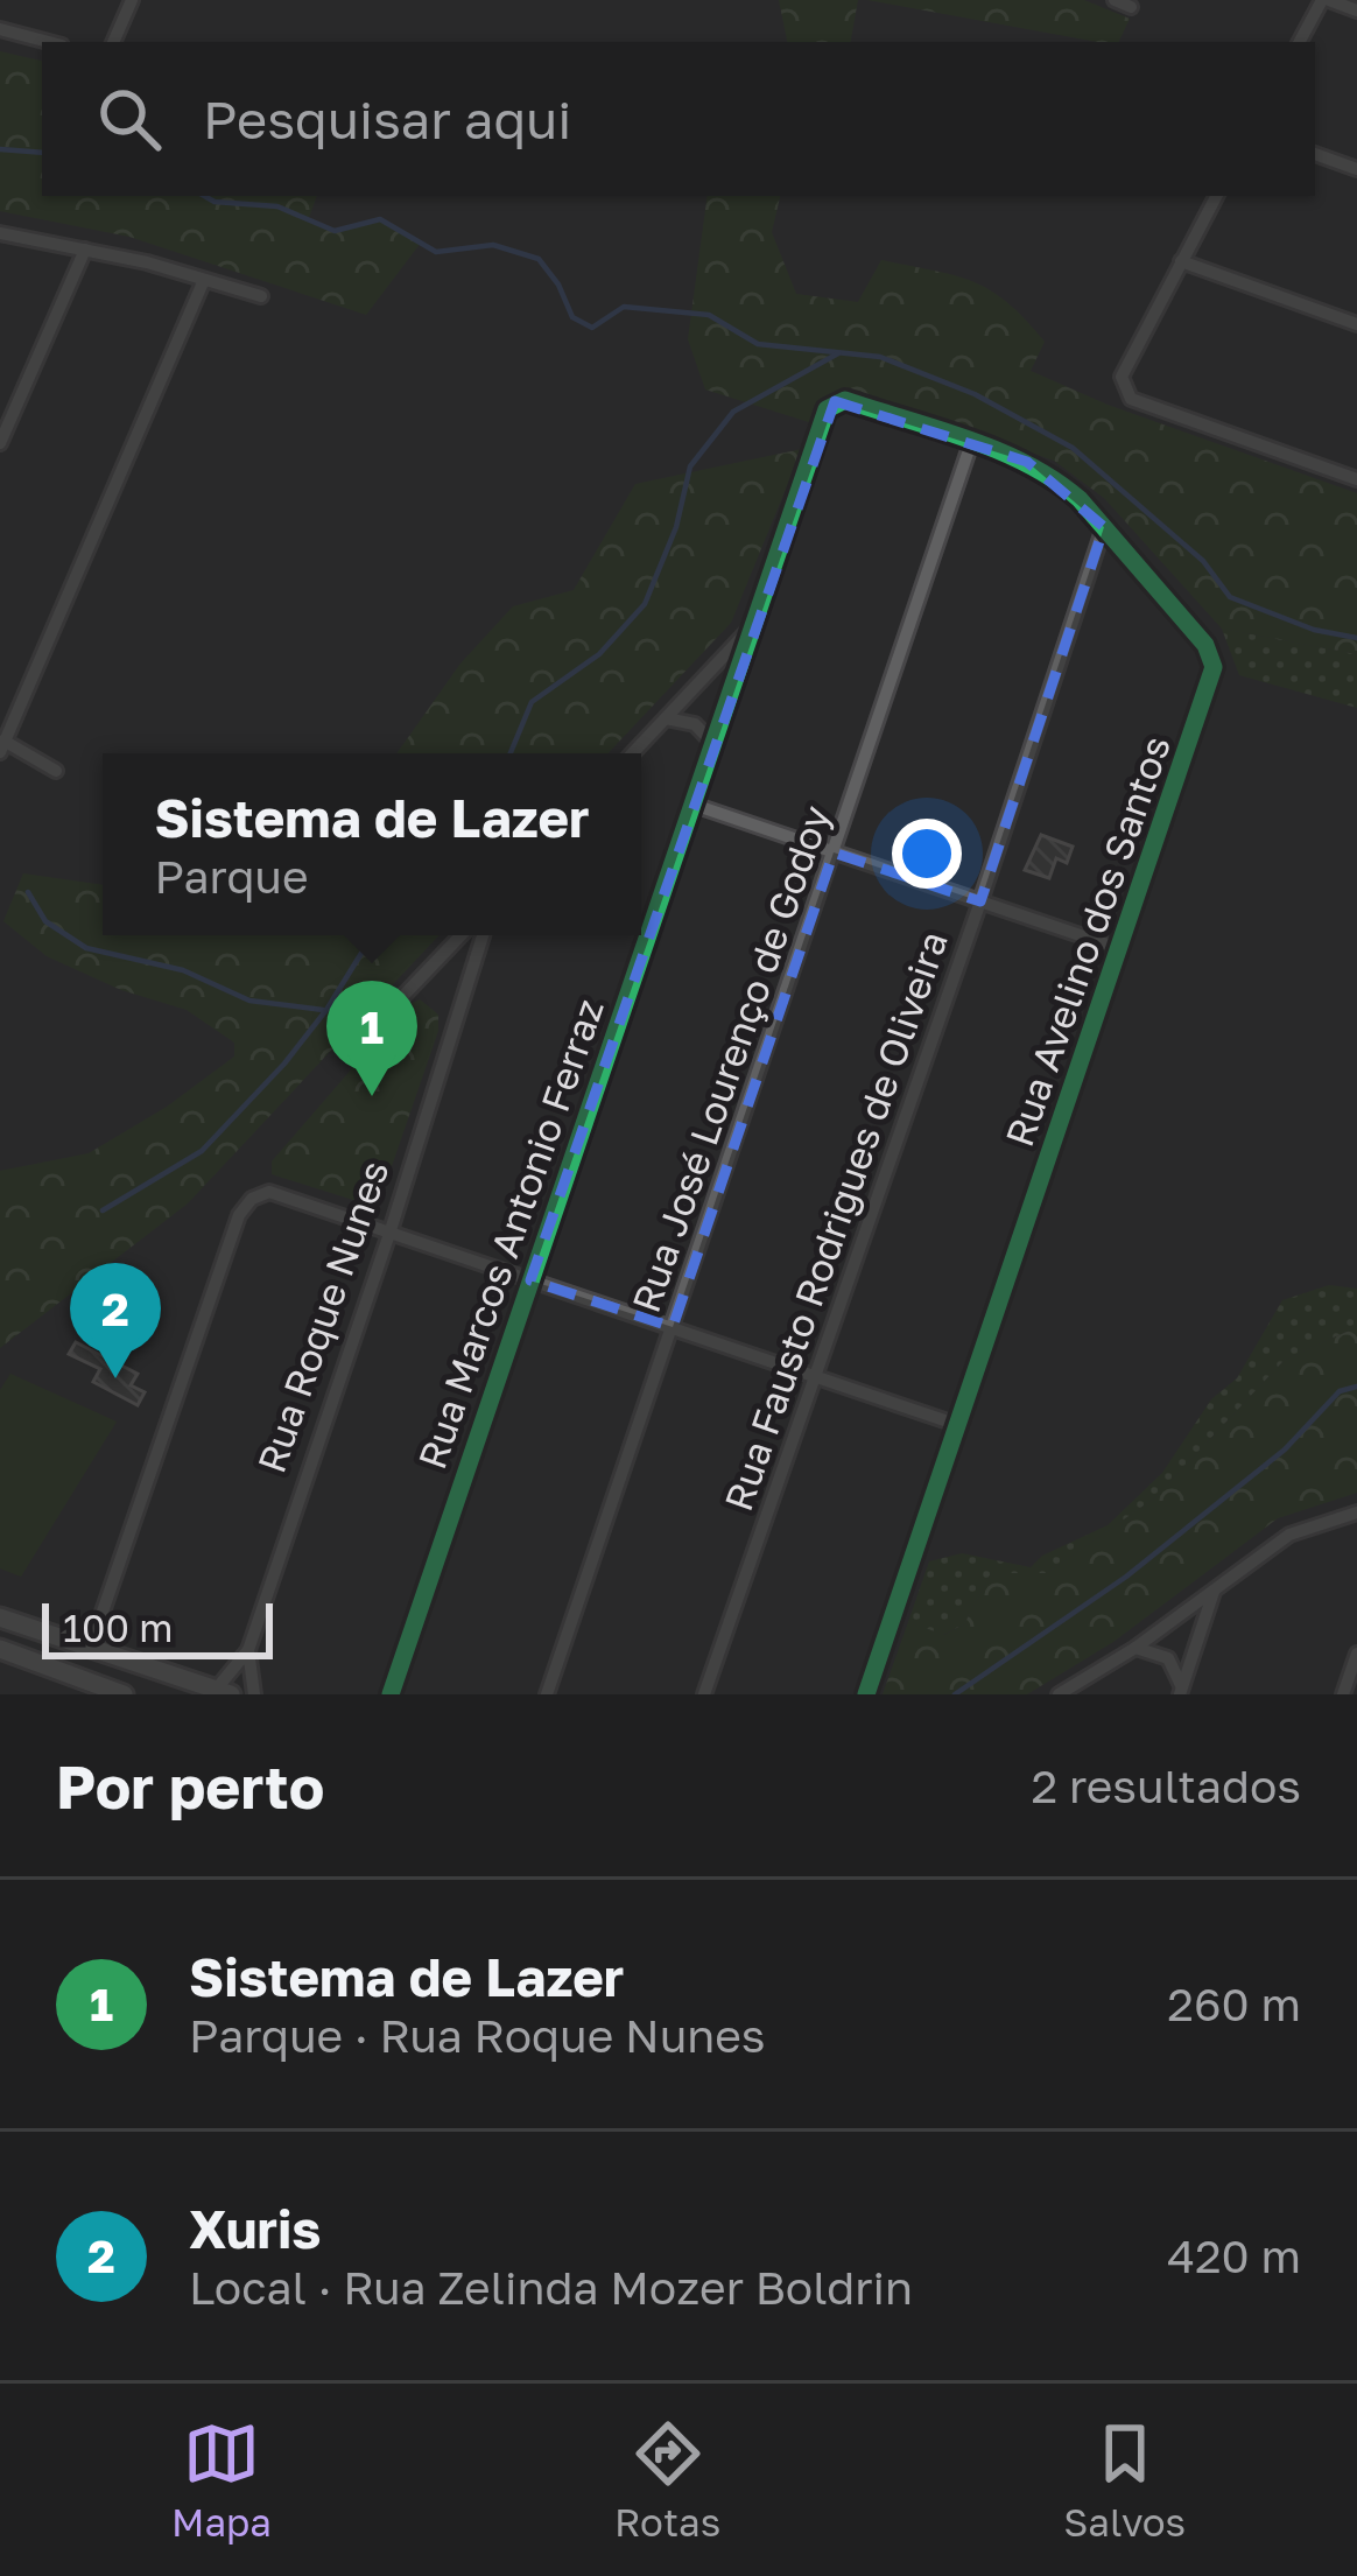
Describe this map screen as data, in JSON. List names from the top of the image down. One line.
{"streets":{"street":["Rua Avelino dos Santos","Rua José Lourenço de Godoy","Rua Fausto Rodrigues de Oliveira","Rua Marcos Antonio Ferraz","Rua Roque Nunes"]},"crossings":[["Rua Avelino dos Santos","Rua José Lourenço de Godoy"],["Rua Avelino dos Santos","Rua Fausto Rodrigues de Oliveira"],["Rua Avelino dos Santos","Rua Marcos Antonio Ferraz"]],"scale_bar":"100 m","page":{"search":"Pesquisar aqui","popup":["Sistema de Lazer","Parque"],"pins":["1","2"],"scale":"100 m","heading":["Por perto","2 resultados"],"list":[{"mark":"1","name":"Sistema de Lazer","note":"Parque · Rua Roque Nunes","value":"260 m"},{"mark":"2","name":"Xuris","note":"Local · Rua Zelinda Mozer Boldrin","value":"420 m"}],"nav":["Mapa","Rotas","Salvos"]}}
